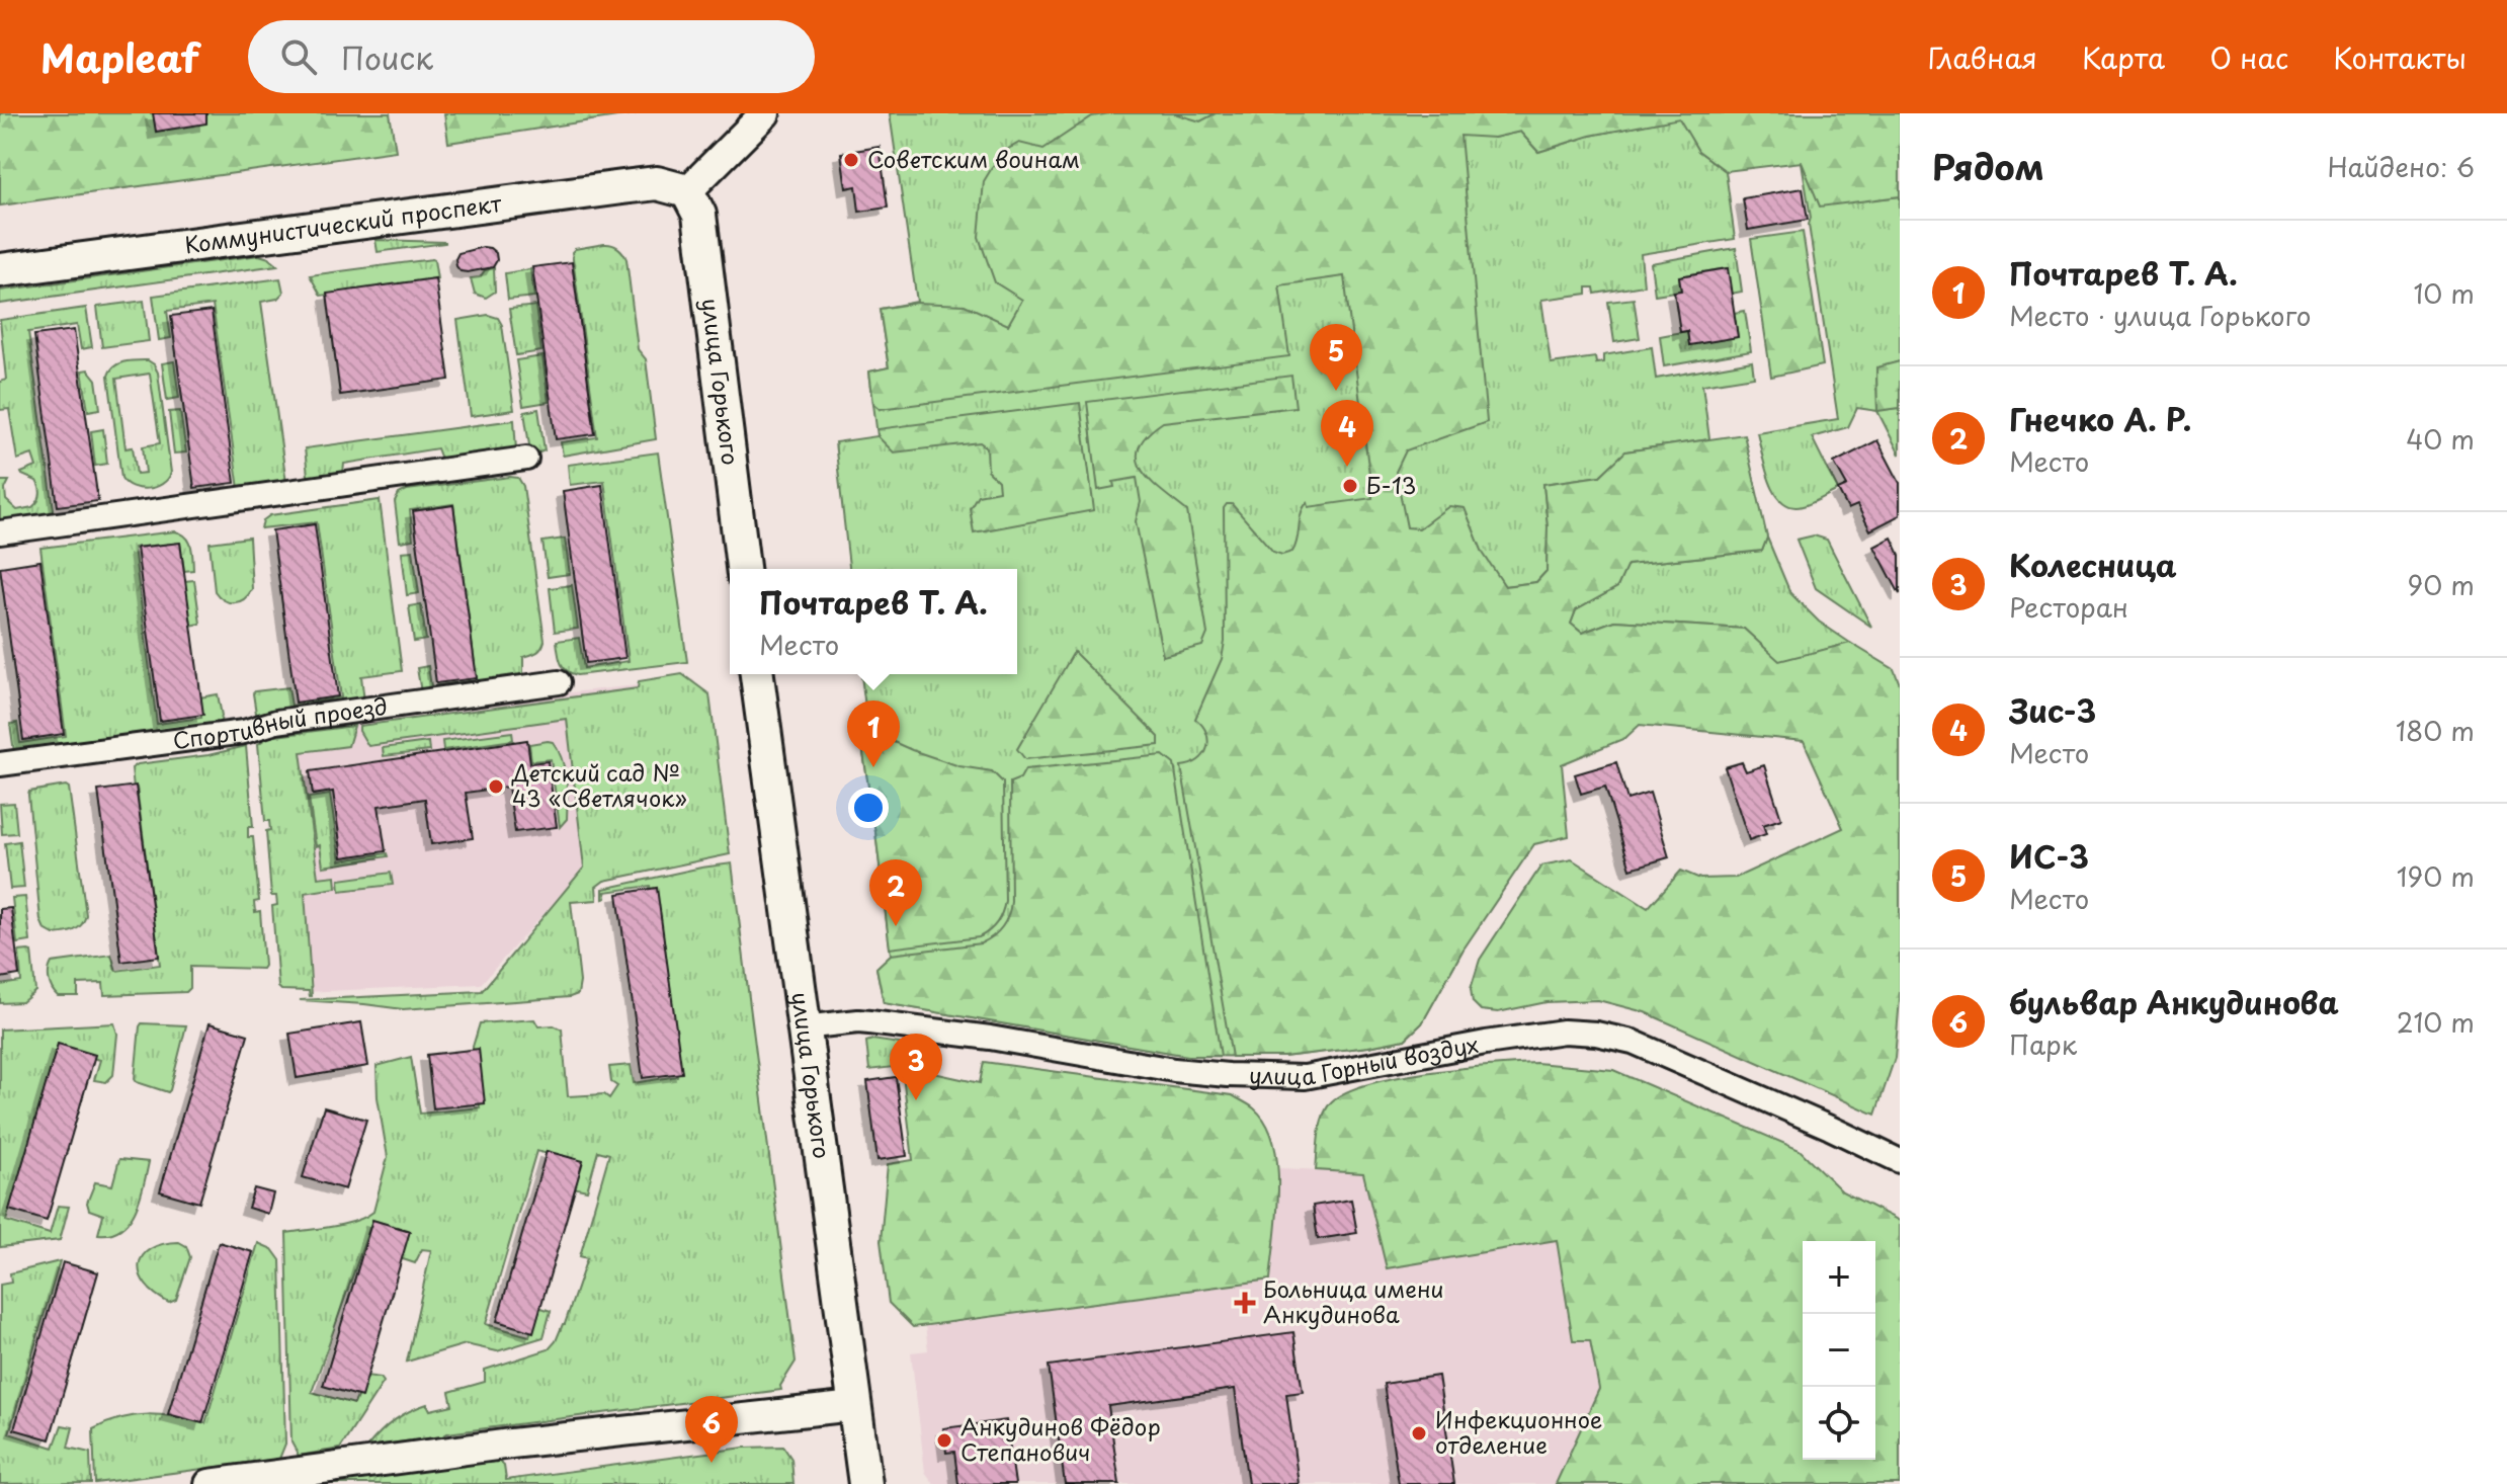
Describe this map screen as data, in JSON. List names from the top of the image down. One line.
{"streets":{"main road":["Коммунистический проспект","улица Горького"],"street":["Спортивный проезд","улица Горный воздух"]},"crossings":[["Коммунистический проспект","улица Горького"],["улица Горького","улица Горный воздух"]],"places":{"other":["Советским воинам","Б-13","Детский сад № 43 «Светлячок»","Инфекционное отделение","Анкудинов Фёдор Степанович"],"health":["Больница имени Анкудинова"]},"page":{"header":"Mapleaf","search":"Поиск","nav":["Главная","Карта","О нас","Контакты"],"heading":["Рядом","Найдено: 6"],"list":[{"mark":"1","name":"Почтарев Т. А.","note":"Место · улица Горького","value":"10 m"},{"mark":"2","name":"Гнечко А. Р.","note":"Место","value":"40 m"},{"mark":"3","name":"Колесница","note":"Ресторан","value":"90 m"},{"mark":"4","name":"Зис-3","note":"Место","value":"180 m"},{"mark":"5","name":"ИС-3","note":"Место","value":"190 m"},{"mark":"6","name":"бульвар Анкудинова","note":"Парк","value":"210 m"}],"pins":["5","4","1","2","3","6"],"popup":["Почтарев Т. А.","Место"],"map_buttons":["+","−"]}}
